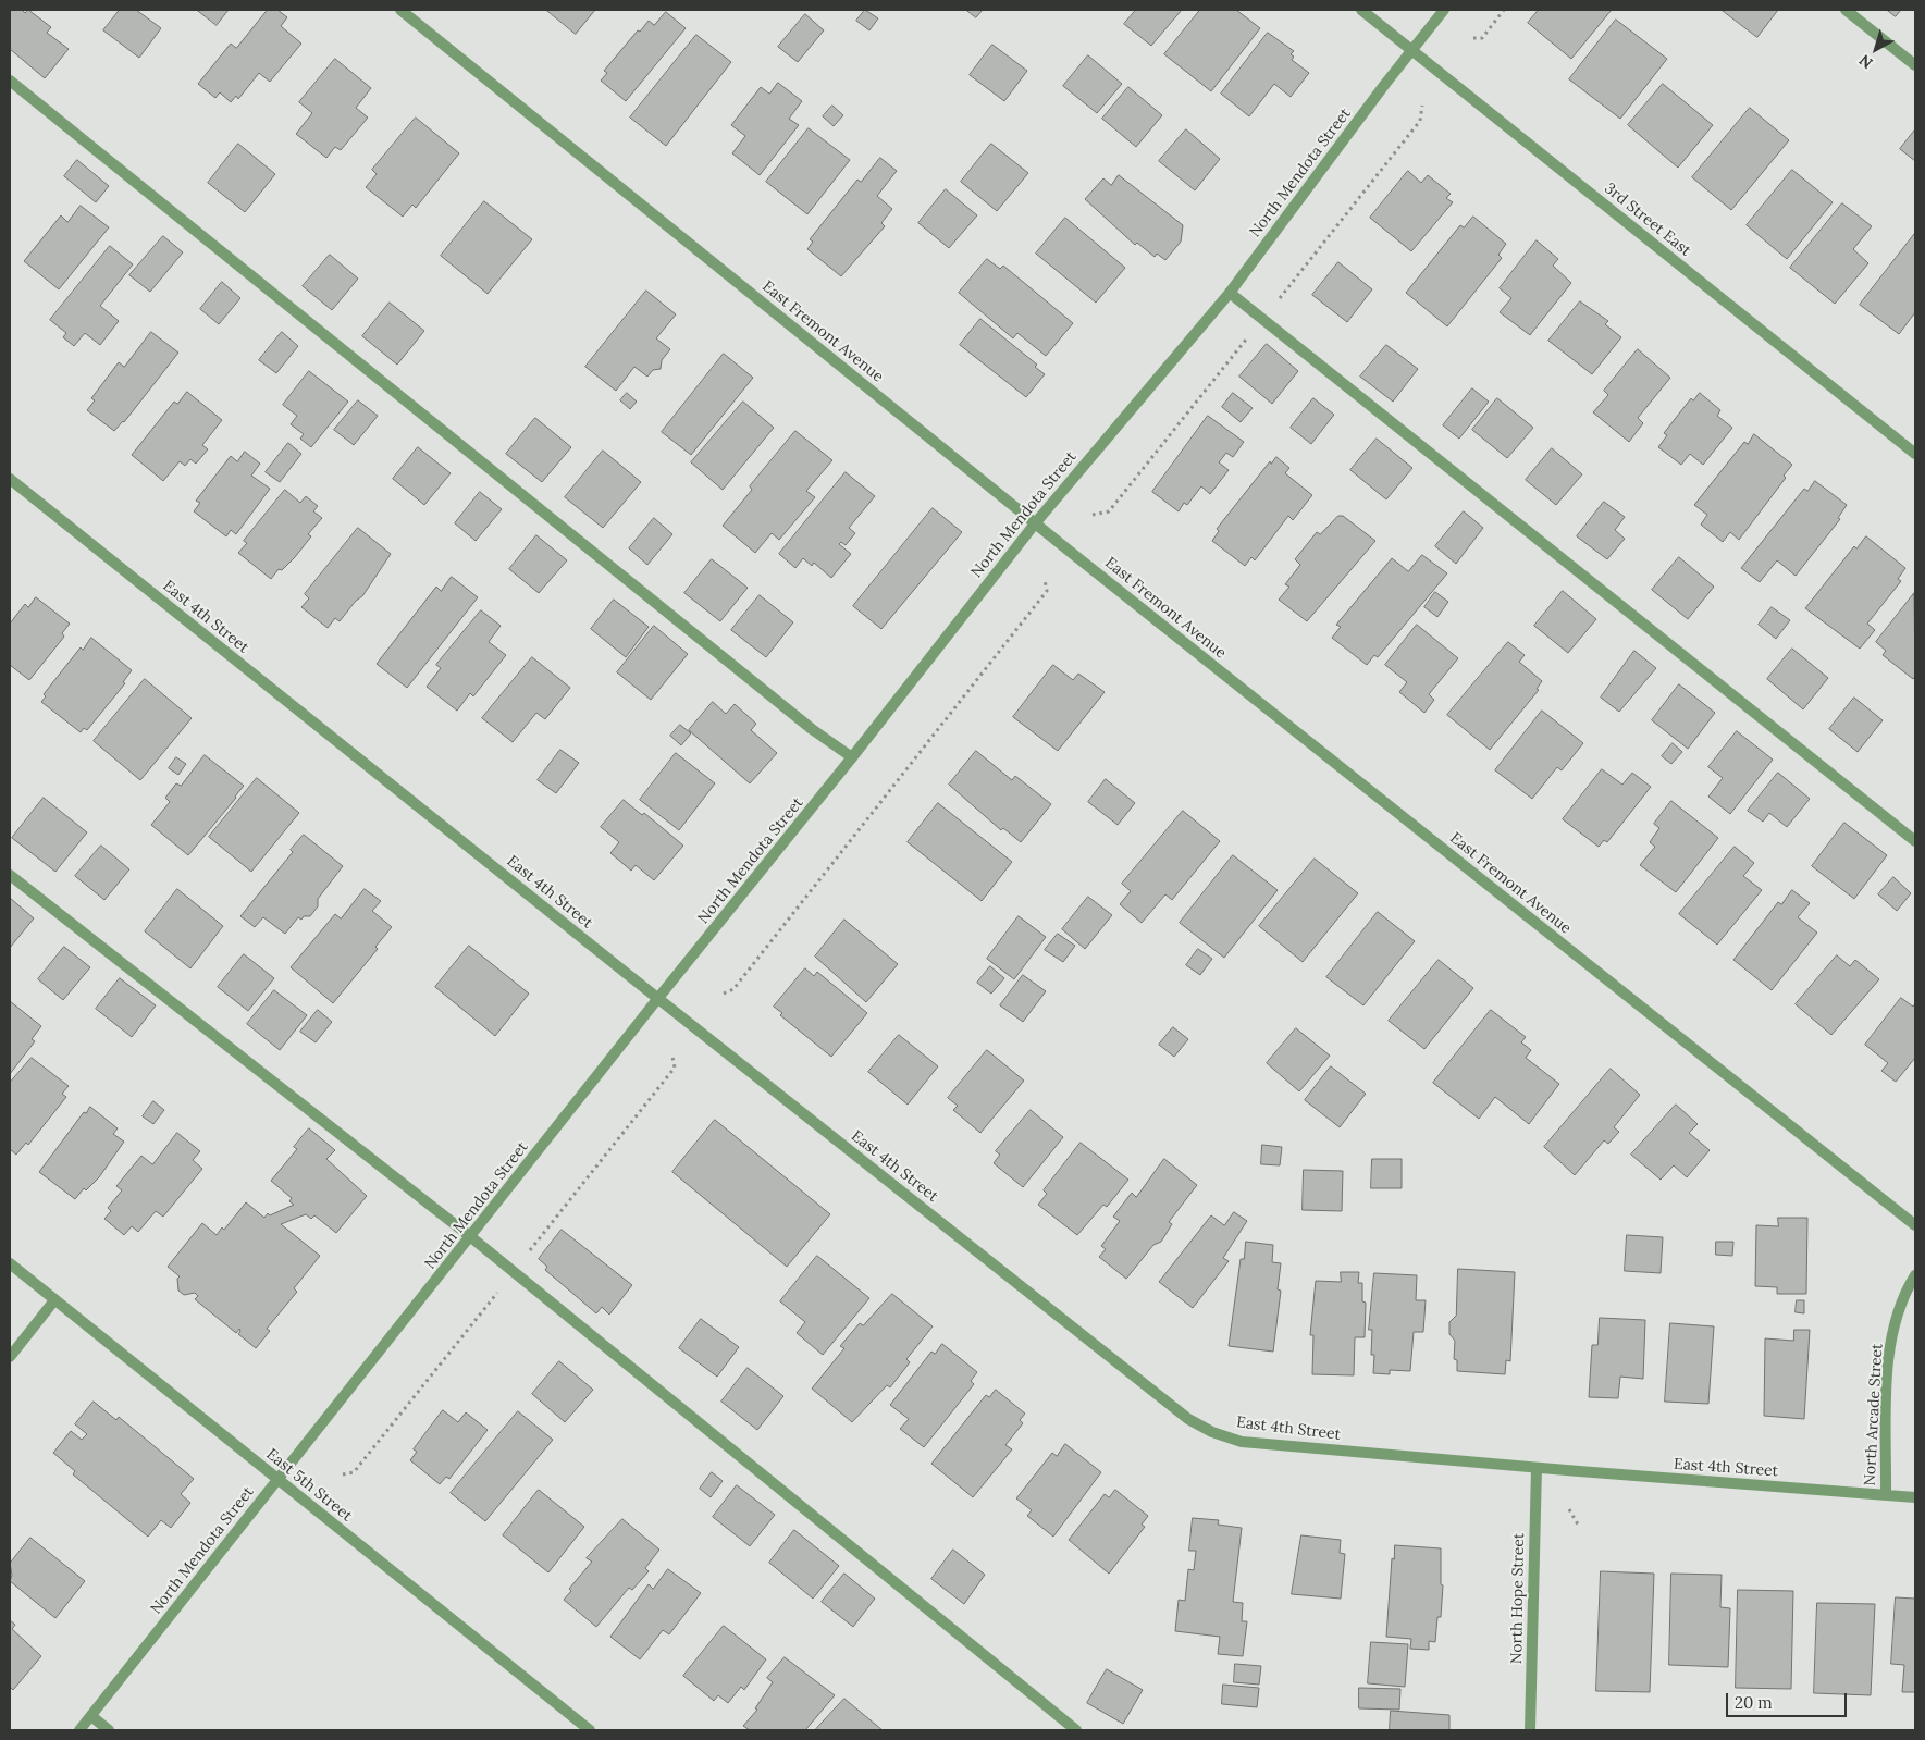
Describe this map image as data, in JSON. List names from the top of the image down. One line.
{"streets":{"street":["North Mendota Street","3rd Street East","East Fremont Avenue","East 4th Street","North Arcade Street","East 5th Street","North Hope Street"]},"crossings":[["North Mendota Street","3rd Street East"],["North Mendota Street","East Fremont Avenue"],["North Mendota Street","East 4th Street"],["North Mendota Street","East 5th Street"],["East 4th Street","North Arcade Street"],["East 4th Street","North Hope Street"]],"scale_bar":"20 m","north":"bottom left"}
